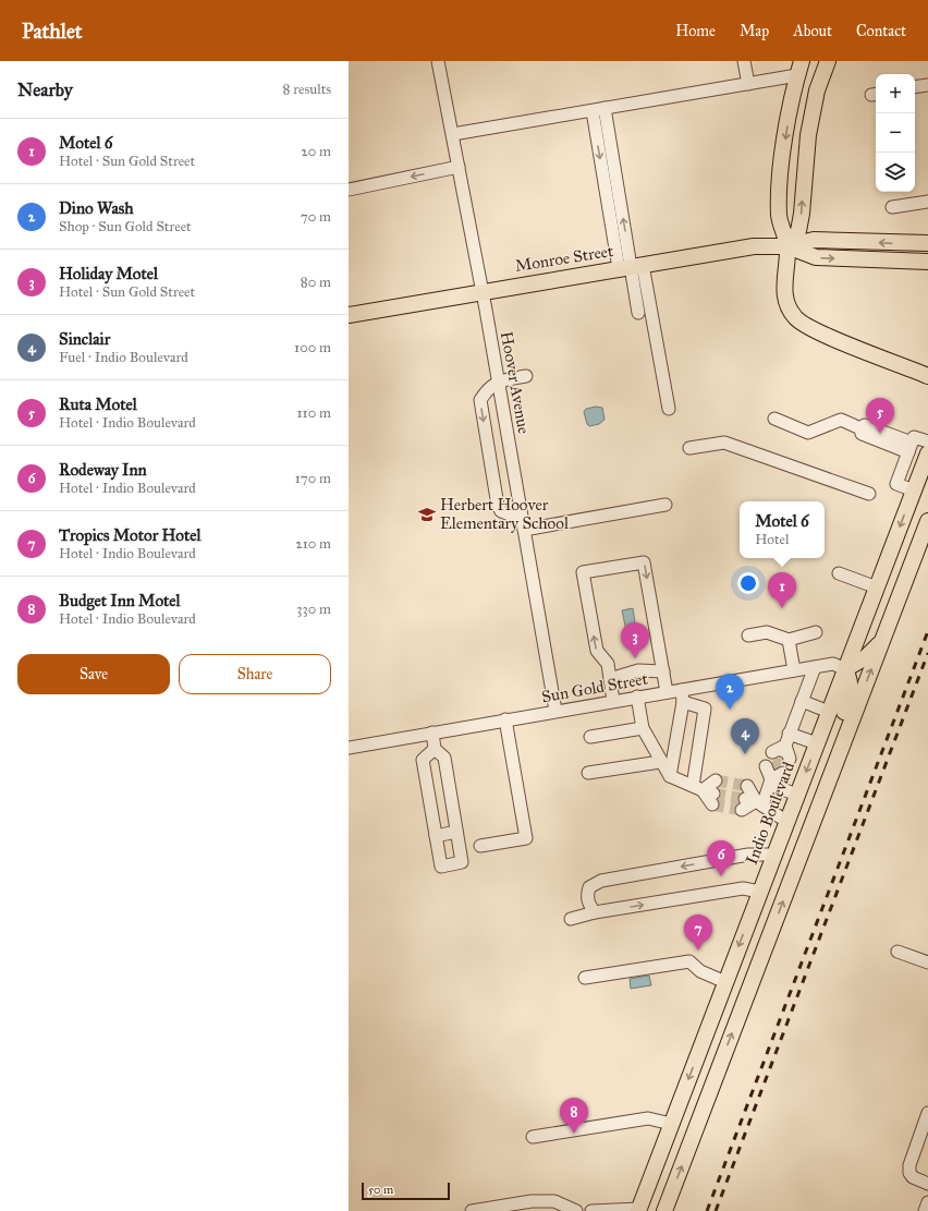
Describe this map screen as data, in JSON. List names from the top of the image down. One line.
{"streets":{"main road":["Monroe Street","Indio Boulevard"],"street":["Hoover Avenue","Sun Gold Street"]},"crossings":[["Monroe Street","Hoover Avenue"],["Hoover Avenue","Sun Gold Street"],["Sun Gold Street","Indio Boulevard"]],"places":{"school or university":["Herbert Hoover Elementary School"]},"scale_bar":"50 m","page":{"header":"Pathlet","nav":["Home","Map","About","Contact"],"heading":["Nearby","8 results"],"map_buttons":["+","−"],"list":[{"mark":"1","name":"Motel 6","note":"Hotel · Sun Gold Street","value":"20 m"},{"mark":"2","name":"Dino Wash","note":"Shop · Sun Gold Street","value":"70 m"},{"mark":"3","name":"Holiday Motel","note":"Hotel · Sun Gold Street","value":"80 m"},{"mark":"4","name":"Sinclair","note":"Fuel · Indio Boulevard","value":"100 m"},{"mark":"5","name":"Ruta Motel","note":"Hotel · Indio Boulevard","value":"110 m"},{"mark":"6","name":"Rodeway Inn","note":"Hotel · Indio Boulevard","value":"170 m"},{"mark":"7","name":"Tropics Motor Hotel","note":"Hotel · Indio Boulevard","value":"210 m"},{"mark":"8","name":"Budget Inn Motel","note":"Hotel · Indio Boulevard","value":"330 m"}],"pins":["5","1","3","2","4","6","7","8"],"popup":["Motel 6","Hotel"],"buttons":["Save","Share"],"scale":"50 m"}}
